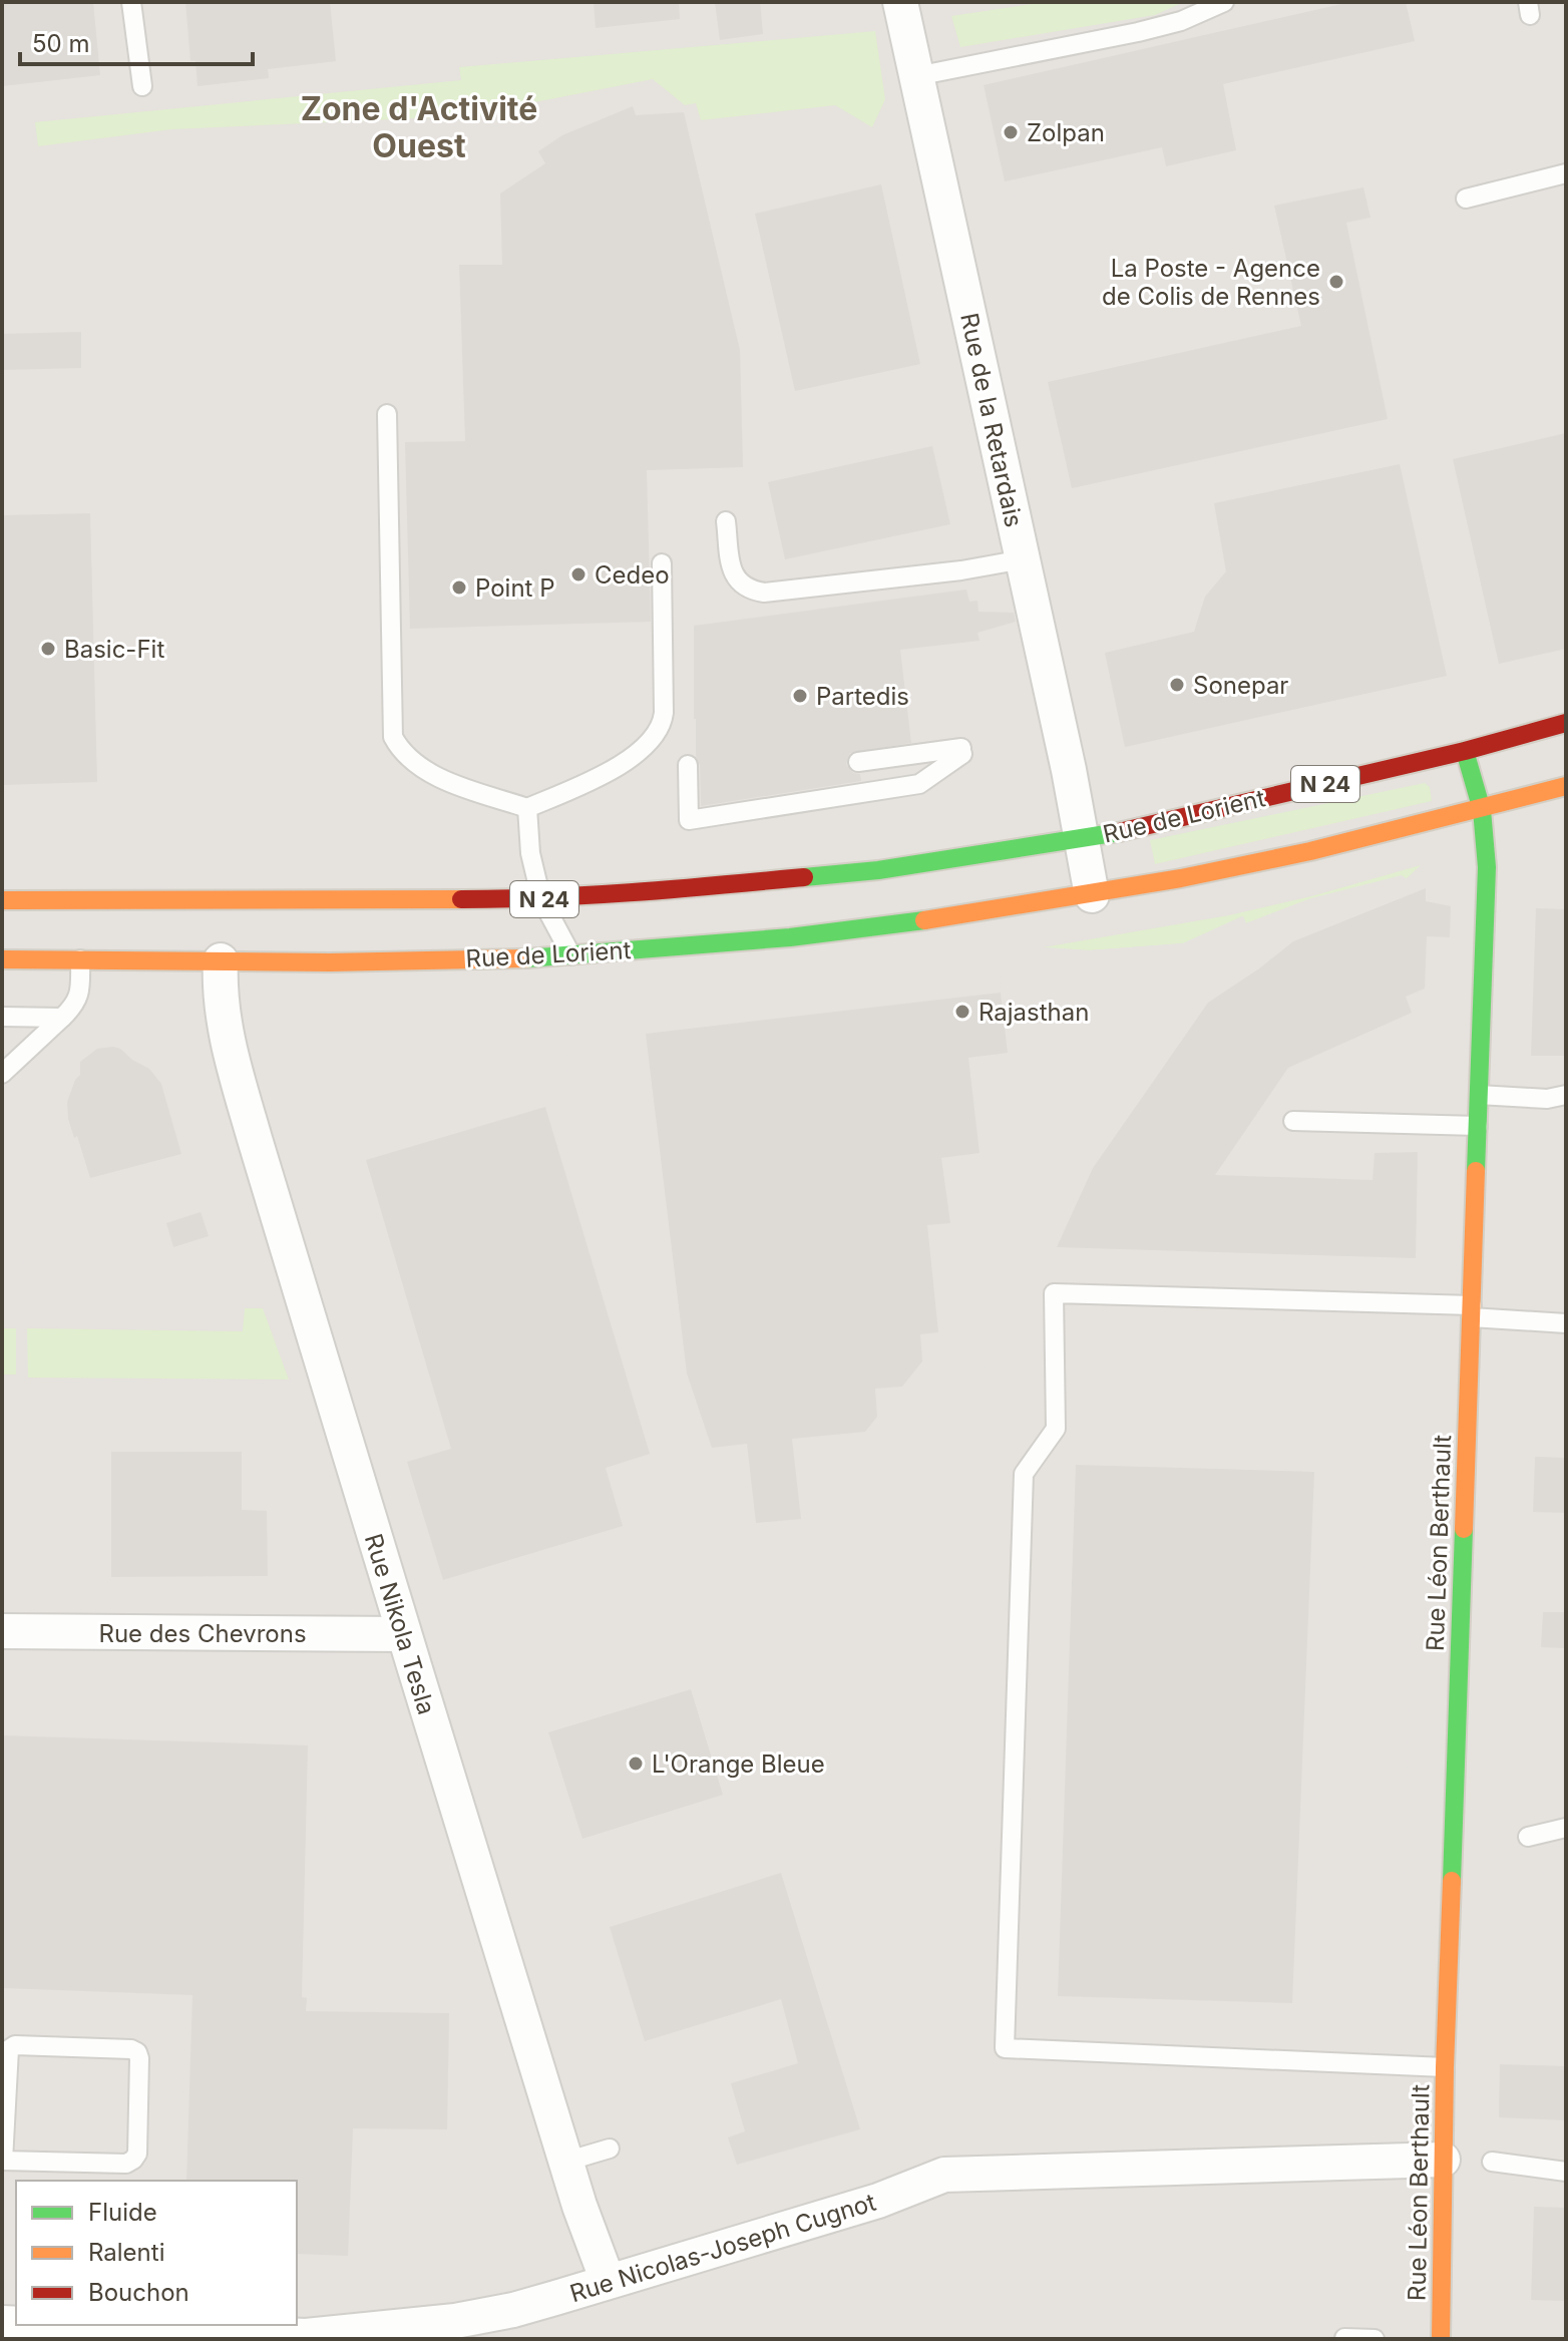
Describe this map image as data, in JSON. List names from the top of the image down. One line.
{"streets":{"main road":["N 24","Rue de Lorient","Rue Léon Berthault"],"street":["Rue de la Retardais","Rue Nikola Tesla","Rue des Chevrons","Rue Nicolas-Joseph Cugnot"]},"crossings":[["Rue de la Retardais","Rue de Lorient"],["Rue de Lorient","Rue Léon Berthault"],["Rue de Lorient","Rue Nikola Tesla"],["Rue Léon Berthault","Rue Nicolas-Joseph Cugnot"],["Rue Nikola Tesla","Rue des Chevrons"],["Rue Nikola Tesla","Rue Nicolas-Joseph Cugnot"]],"districts":["Zone d'Activité Ouest"],"places":["Zolpan","La Poste - Agence de Colis de Rennes","Cedeo","Point P","Basic-Fit","Sonepar","Partedis","Rajasthan","L'Orange Bleue"],"legend":["Fluide","Ralenti","Bouchon"],"scale_bar":"50 m"}
